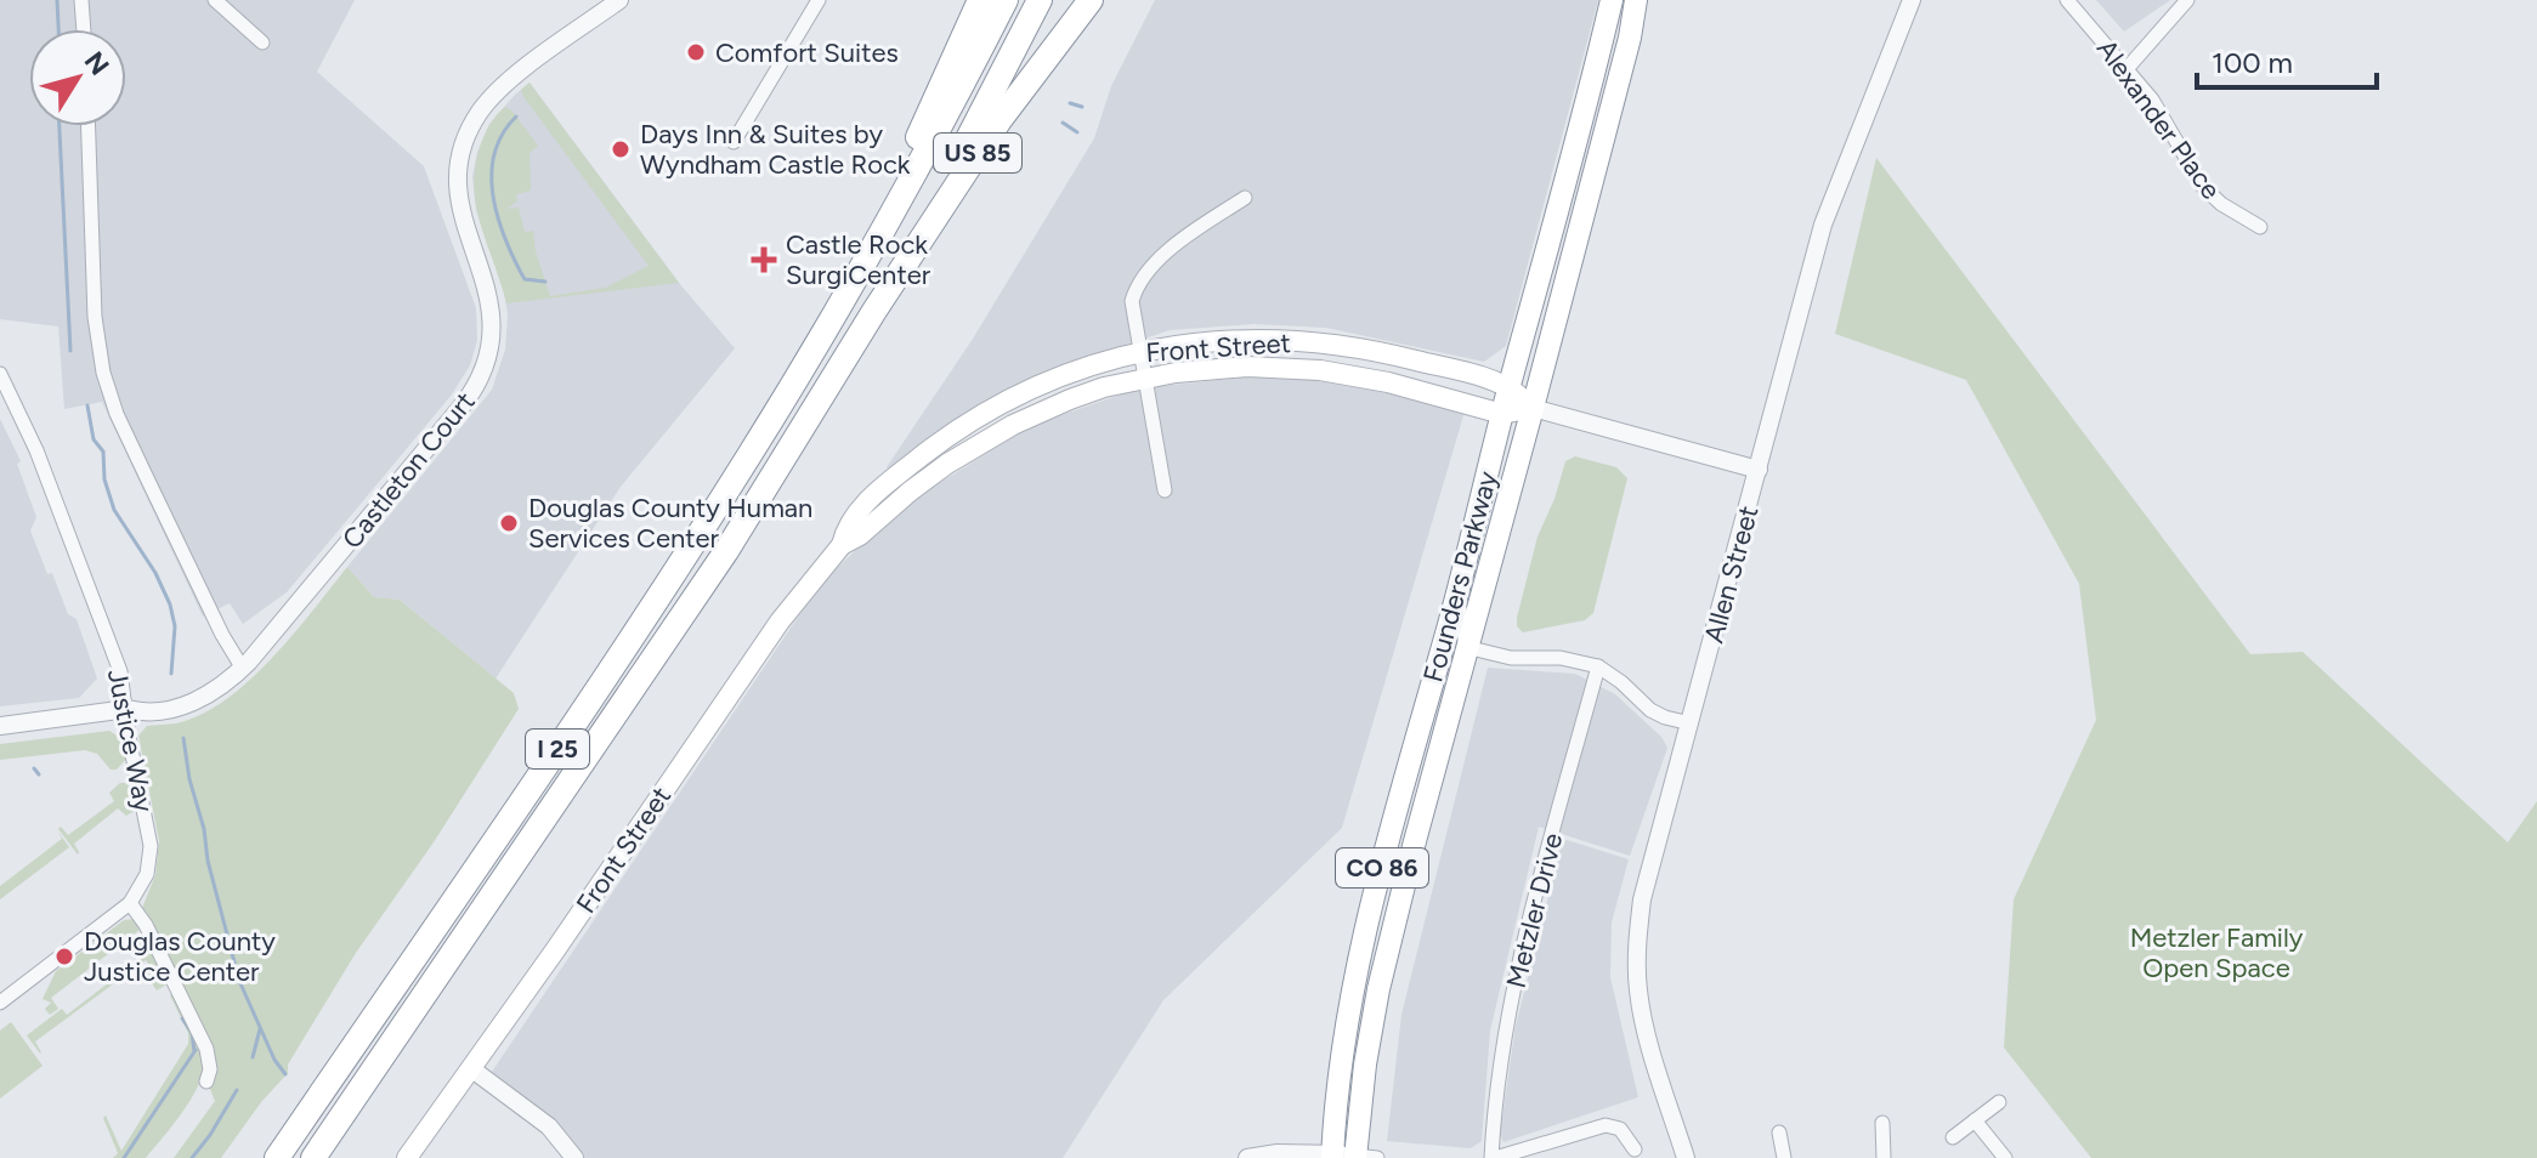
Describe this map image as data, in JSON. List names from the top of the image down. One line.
{"streets":{"highway":["US 85","Founders Parkway","I 25","CO 86"],"main road":["Front Street"],"street":["Alexander Place","Castleton Court","Allen Street","Justice Way","Metzler Drive"]},"crossings":[["US 85","I 25"],["Front Street","Allen Street"],["Front Street","Founders Parkway"],["Castleton Court","Justice Way"]],"parks":["Metzler Family Open Space"],"places":{"other":["Comfort Suites","Days Inn & Suites by Wyndham Castle Rock","Douglas County Human Services Center","Douglas County Justice Center"],"health":["Castle Rock SurgiCenter"]},"scale_bar":"100 m","north":"top right"}
